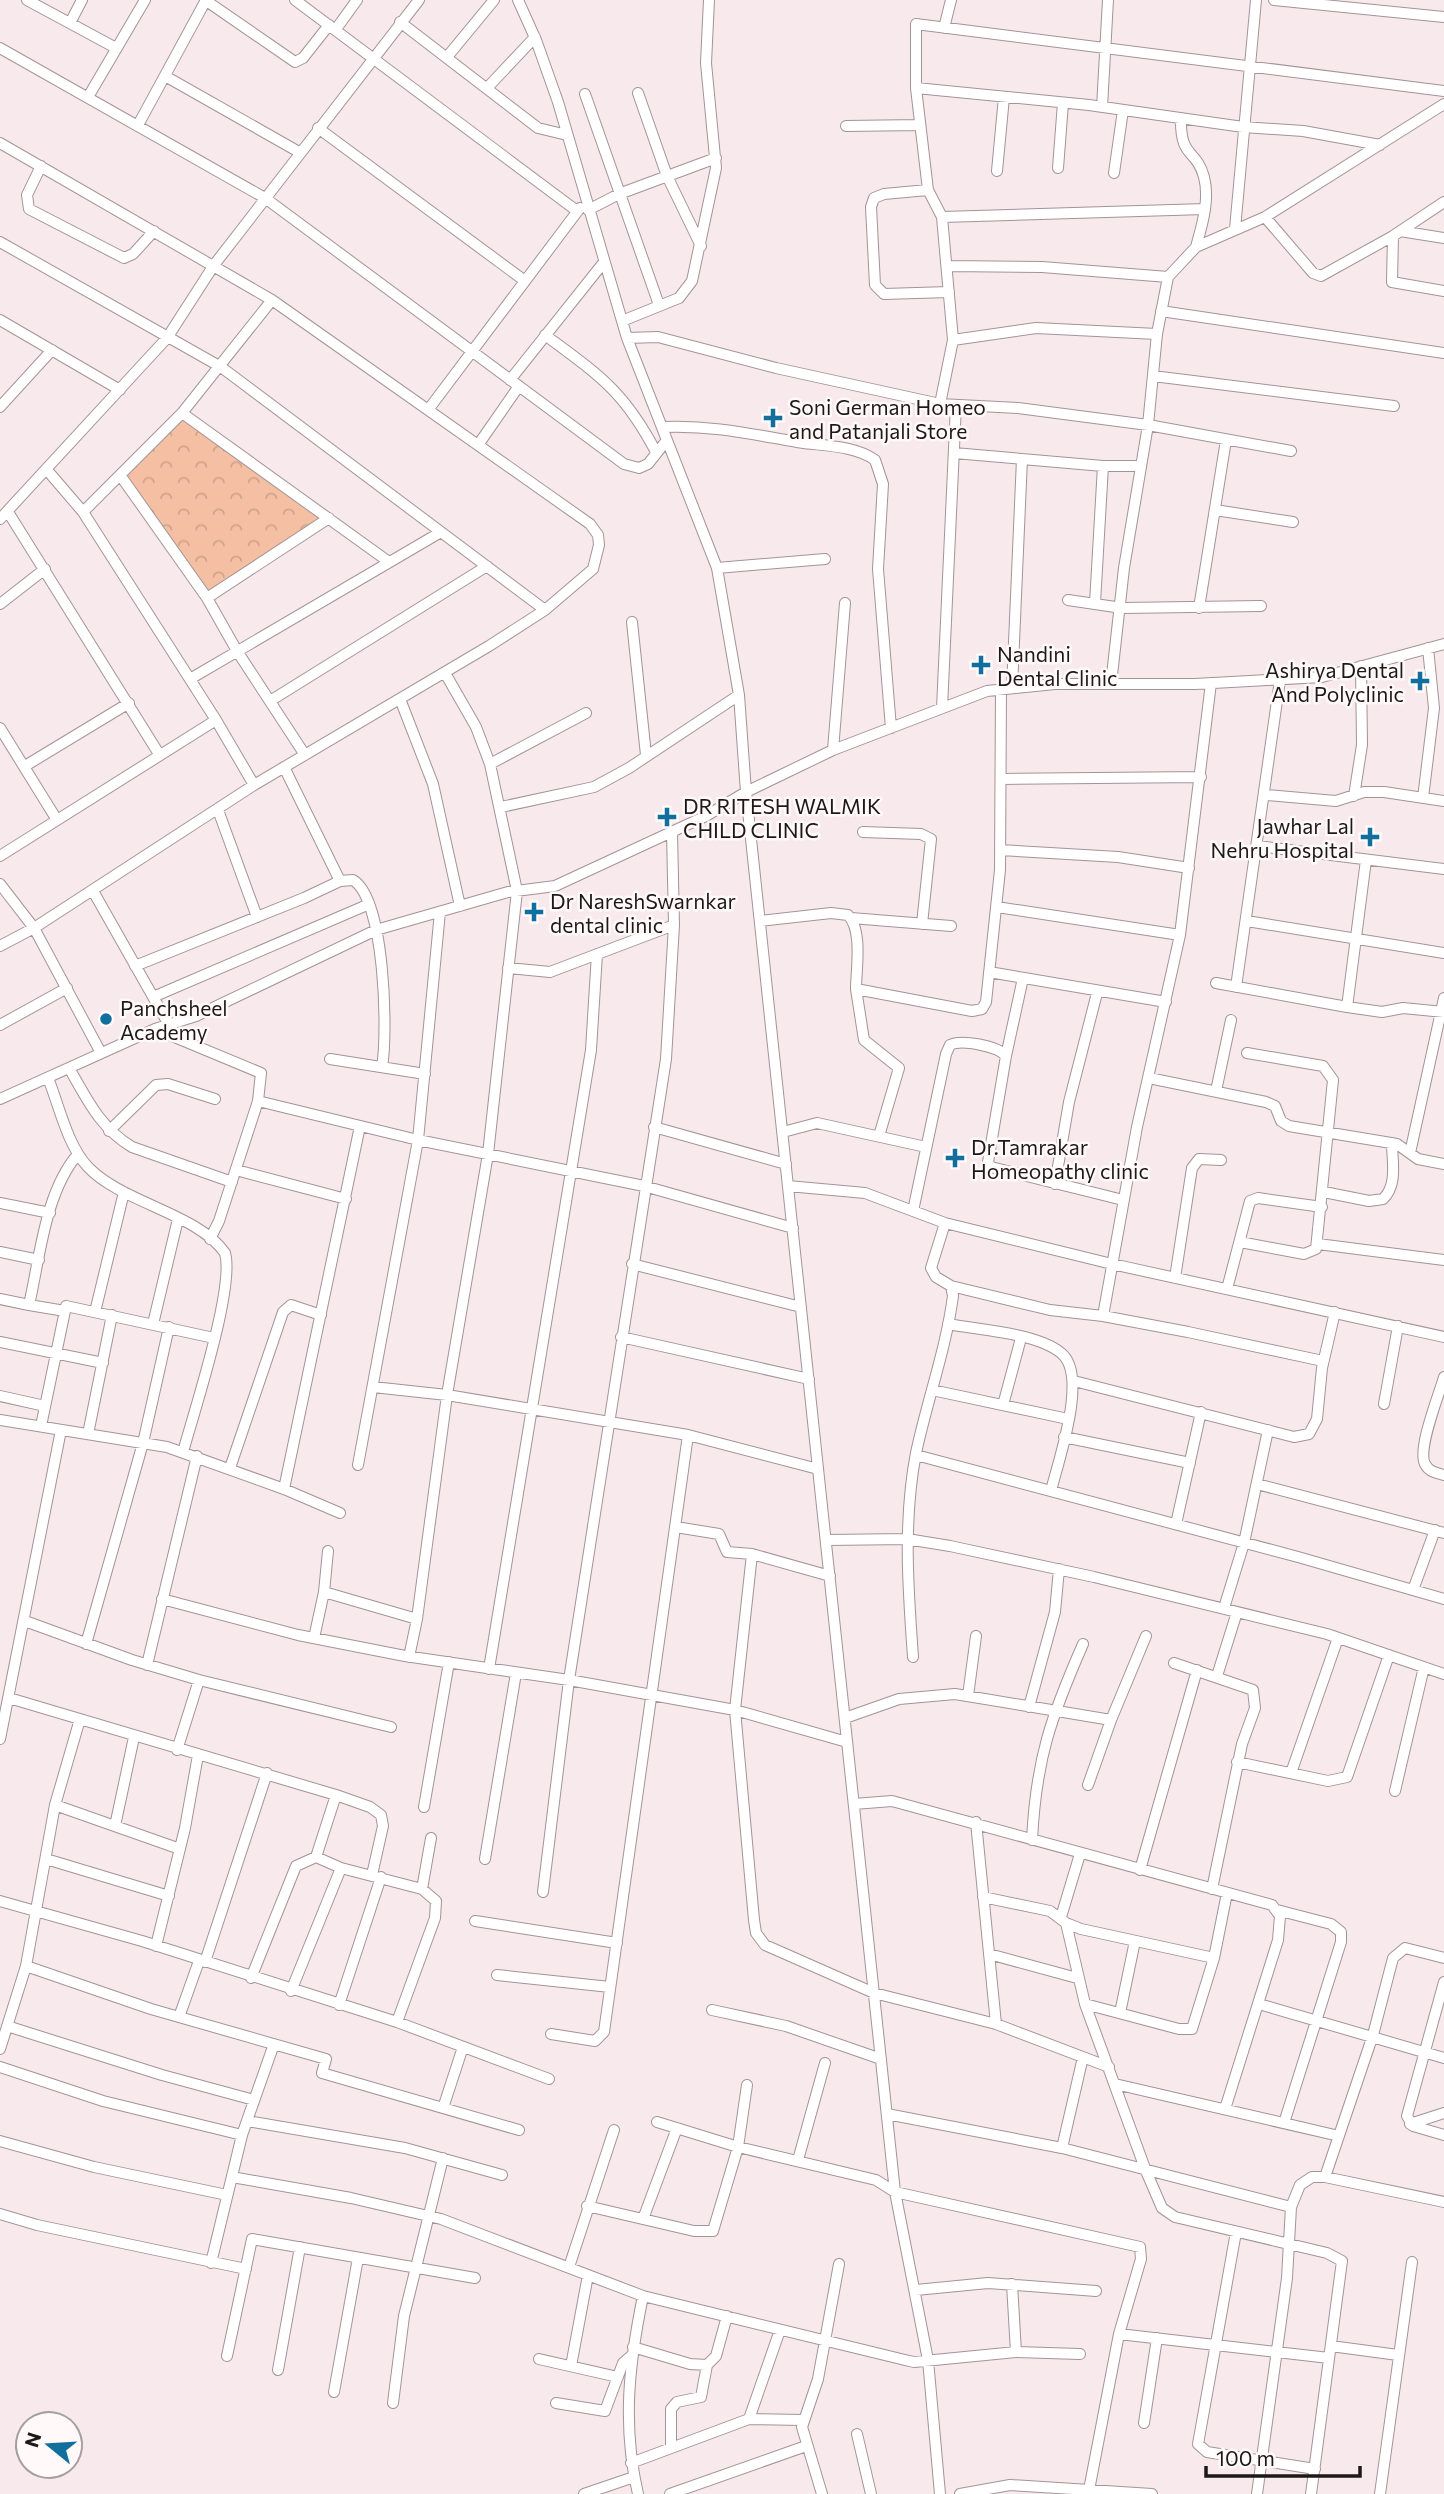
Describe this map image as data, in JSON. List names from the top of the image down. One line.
{"places":{"health":["Soni German Homeo and Patanjali Store","Nandini Dental Clinic","Ashirya Dental And Polyclinic","DR RITESH WALMIK CHILD CLINIC","Jawhar Lal Nehru Hospital","Dr NareshSwarnkar dental clinic","Dr.Tamrakar Homeopathy clinic"],"other":["Panchsheel Academy"]},"scale_bar":"100 m","north":"left"}
